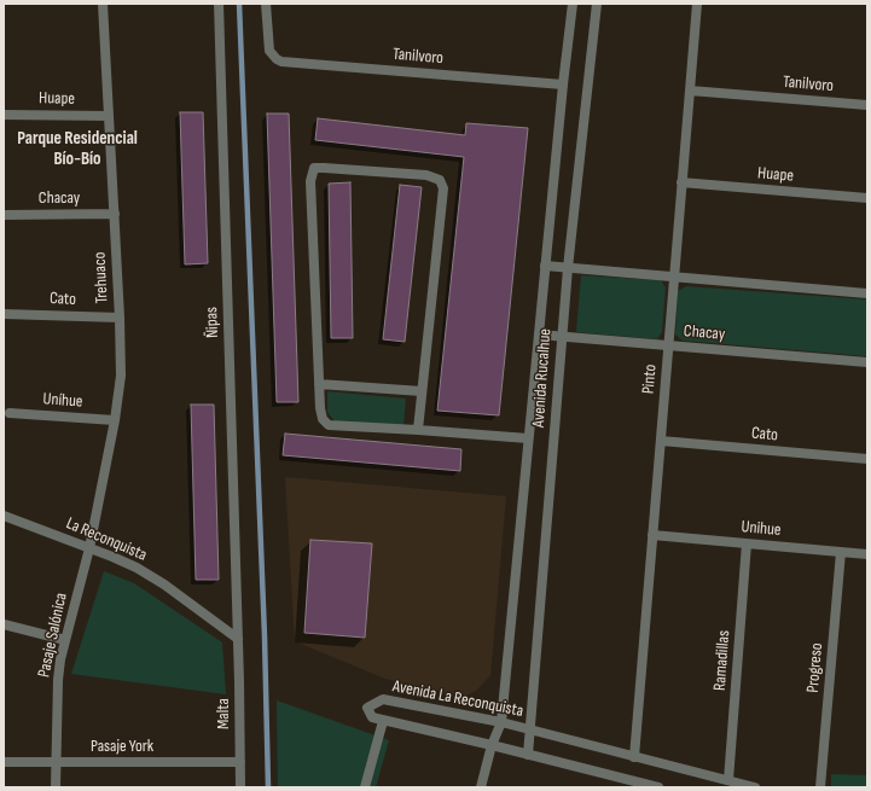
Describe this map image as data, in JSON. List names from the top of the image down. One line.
{"streets":{"street":["Tanilvoro","Huape","Chacay","Trehuaco","Cato","Ñipas","Avenida Rucalhue","Pinto","Uníhue","Unihue","La Reconquista","Pasaje Salónica","Ramadillas","Progreso","Avenida La Reconquista","Malta","Pasaje York"]},"crossings":[["Tanilvoro","Avenida Rucalhue"],["Tanilvoro","Pinto"],["Huape","Trehuaco"],["Huape","Pinto"],["Chacay","Trehuaco"],["Chacay","Avenida Rucalhue"],["Chacay","Pinto"],["Trehuaco","Cato"],["Trehuaco","Uníhue"],["Trehuaco","La Reconquista"],["Trehuaco","Pasaje Salónica"],["Cato","Pinto"],["Ñipas","La Reconquista"],["Ñipas","Malta"],["Avenida Rucalhue","Avenida La Reconquista"],["Pinto","Unihue"],["Pinto","Avenida La Reconquista"],["Unihue","Ramadillas"],["Unihue","Progreso"],["La Reconquista","Pasaje Salónica"],["La Reconquista","Malta"],["Pasaje Salónica","Pasaje York"],["Ramadillas","Avenida La Reconquista"],["Malta","Pasaje York"]],"districts":["Parque Residencial Bío-Bío"]}
